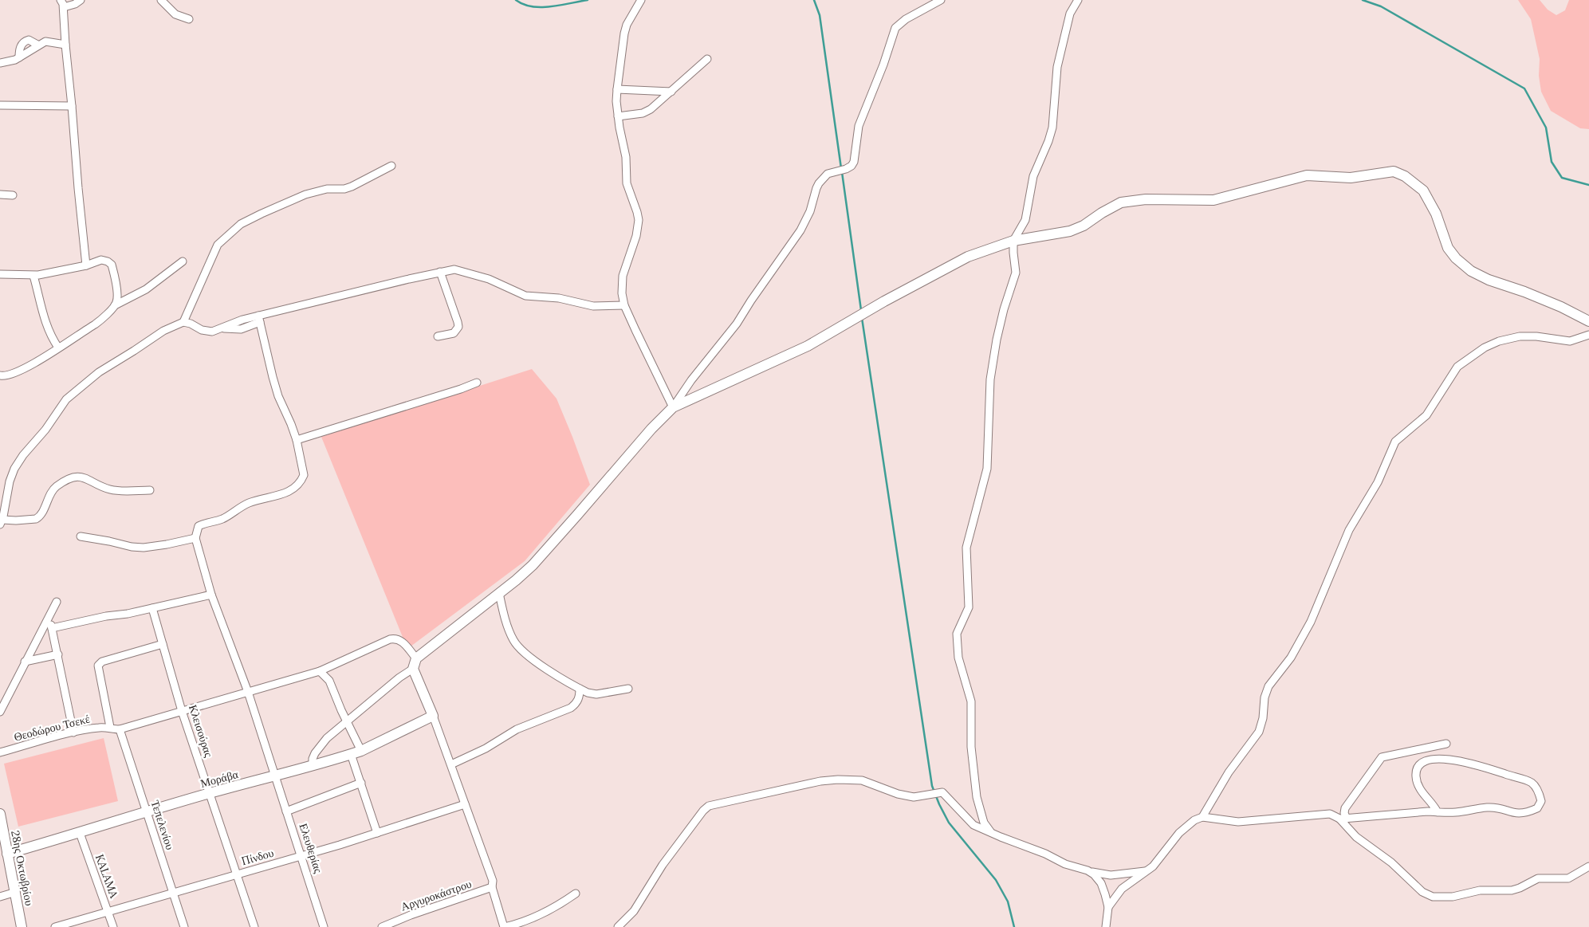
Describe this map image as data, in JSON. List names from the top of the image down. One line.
{"streets":{"street":["Θεοδώρου Τσεκέ","Κλεισούρας","Μοράβα","Τεπελενίου","Ελευθερίας","Πίνδου","28ης Οκτωβρίου","KALAMA","Αργυροκάστρου"]},"crossings":[["Κλεισούρας","Μοράβα"],["Κλεισούρας","Πίνδου"],["Μοράβα","Τεπελενίου"],["Μοράβα","Ελευθερίας"],["Μοράβα","28ης Οκτωβρίου"],["Μοράβα","KALAMA"],["Τεπελενίου","Πίνδου"],["Ελευθερίας","Πίνδου"],["Πίνδου","KALAMA"]]}
